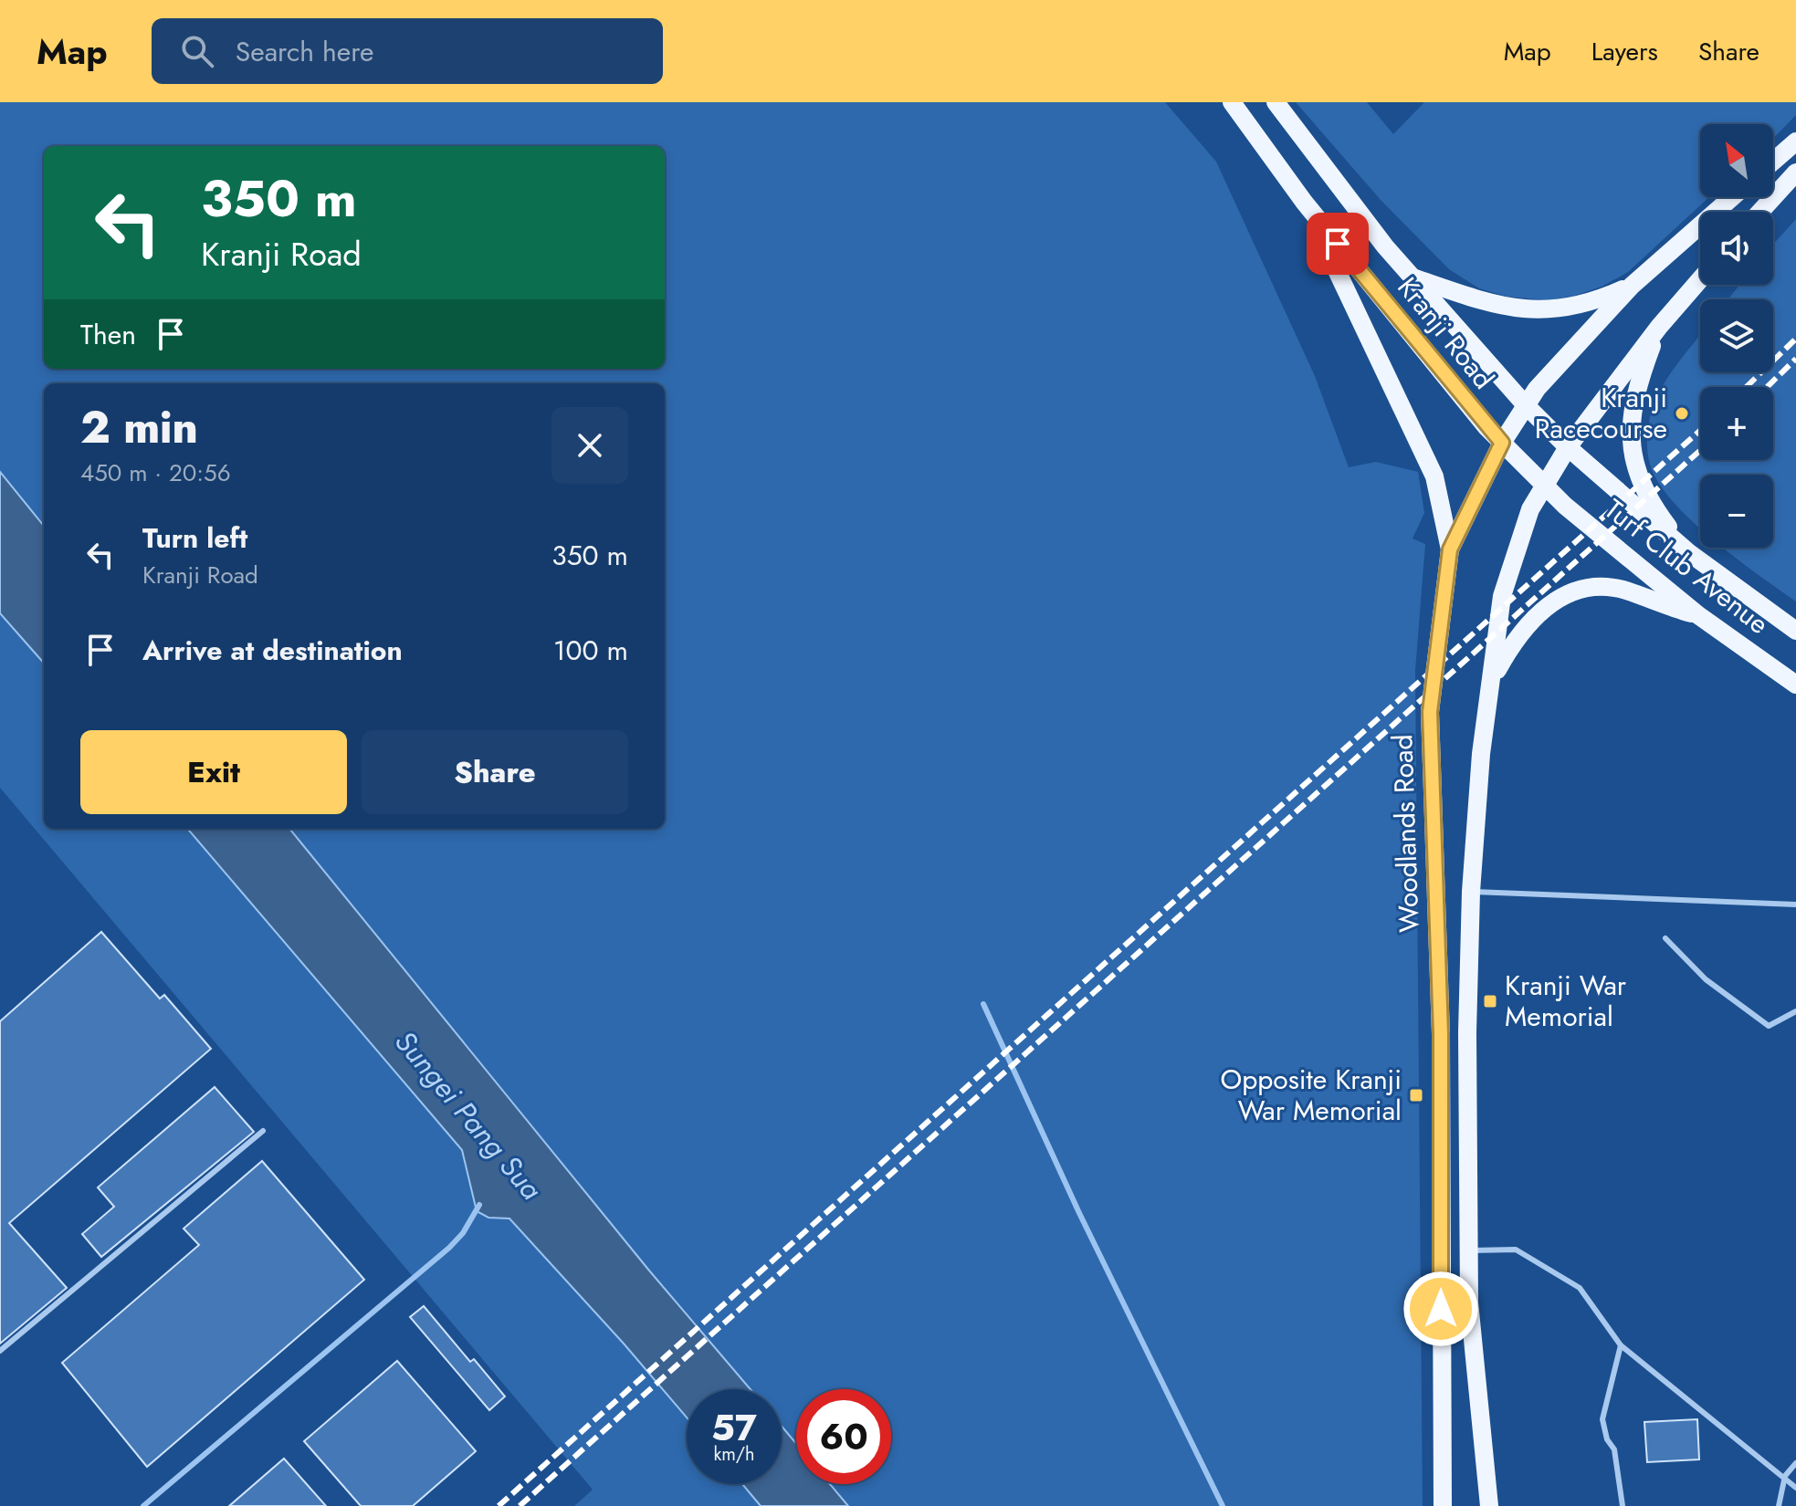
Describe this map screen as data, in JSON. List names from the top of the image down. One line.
{"streets":{"main road":["Kranji Road","Turf Club Avenue","Woodlands Road"]},"crossings":[["Kranji Road","Turf Club Avenue"],["Kranji Road","Woodlands Road"],["Turf Club Avenue","Woodlands Road"]],"water":["Sungei Pang Sua"],"places":{"other":["Kranji Racecourse"],"transit":["Kranji War Memorial","Opposite Kranji War Memorial"]},"north":"top left","page":{"header":"Map","search":"Search here","nav":["Map","Layers","Share"],"map_buttons":["+","−"],"turn":["350 m","Kranji Road"],"then":"Then","heading":["2 min","450 m · 20:56"],"list":[{"name":"Turn left","note":"Kranji Road","value":"350 m"},{"name":"Arrive at destination","value":"100 m"}],"buttons":["Exit","Share"],"speed":"57 km/h","limit":"60"}}
